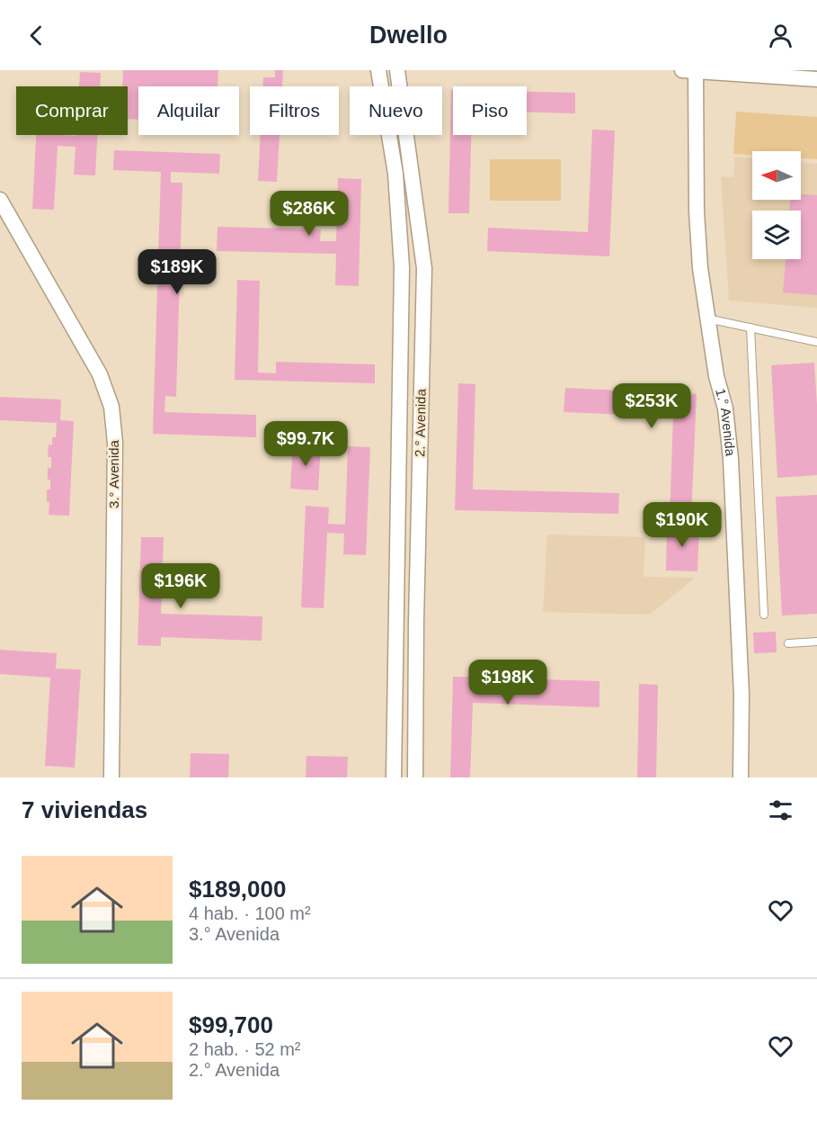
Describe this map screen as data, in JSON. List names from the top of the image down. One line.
{"streets":{"street":["2.° Avenida","1.° Avenida","3.° Avenida"]},"north":"left","page":{"header":"Dwello","chip":["Comprar","Alquilar","Filtros","Nuevo","Piso"],"price":["$286K","$189K","$253K","$99.7K","$190K","$196K","$198K"],"heading":"7 viviendas","list":[{"name":"$189,000","note":"4 hab. · 100 m² · 3.° Avenida"},{"name":"$99,700","note":"2 hab. · 52 m² · 2.° Avenida"}]}}
